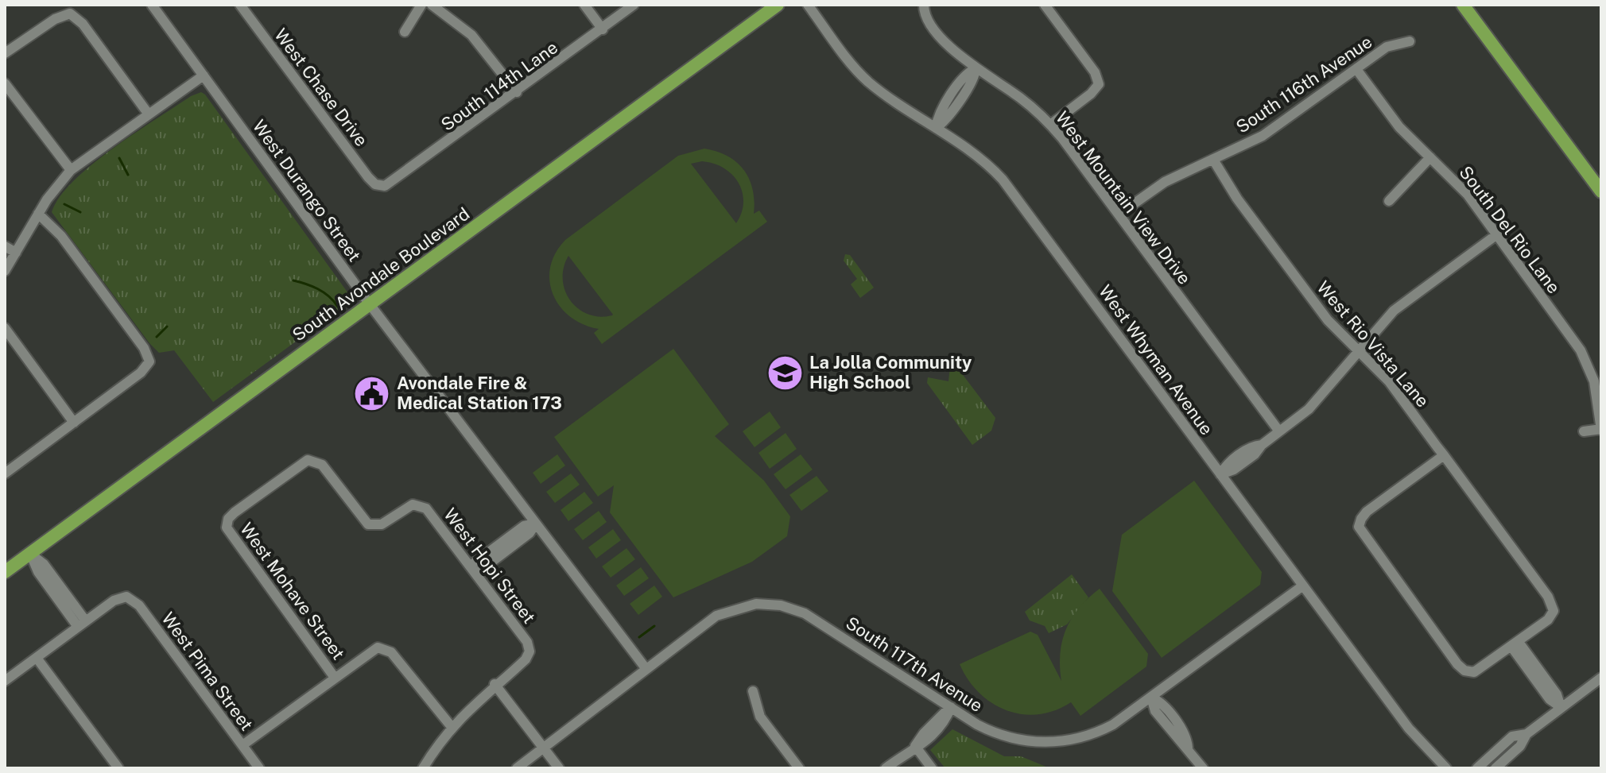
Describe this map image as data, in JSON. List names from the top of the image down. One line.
{"streets":{"main road":["South Avondale Boulevard"],"street":["South 116th Avenue","South 114th Lane","West Chase Drive","West Durango Street","West Mountain View Drive","South Del Rio Lane","West Rio Vista Lane","West Whyman Avenue","West Hopi Street","West Mohave Street","South 117th Avenue","West Pima Street"]},"crossings":[["South 116th Avenue","West Mountain View Drive"],["South 116th Avenue","South Del Rio Lane"],["South 116th Avenue","West Rio Vista Lane"],["South 114th Lane","West Chase Drive"],["West Durango Street","South Avondale Boulevard"],["West Durango Street","South 117th Avenue"],["West Whyman Avenue","South 117th Avenue"],["West Hopi Street","West Mohave Street"]],"places":{"school or university":["La Jolla Community High School"],"public building":["Avondale Fire & Medical Station 173"]}}
